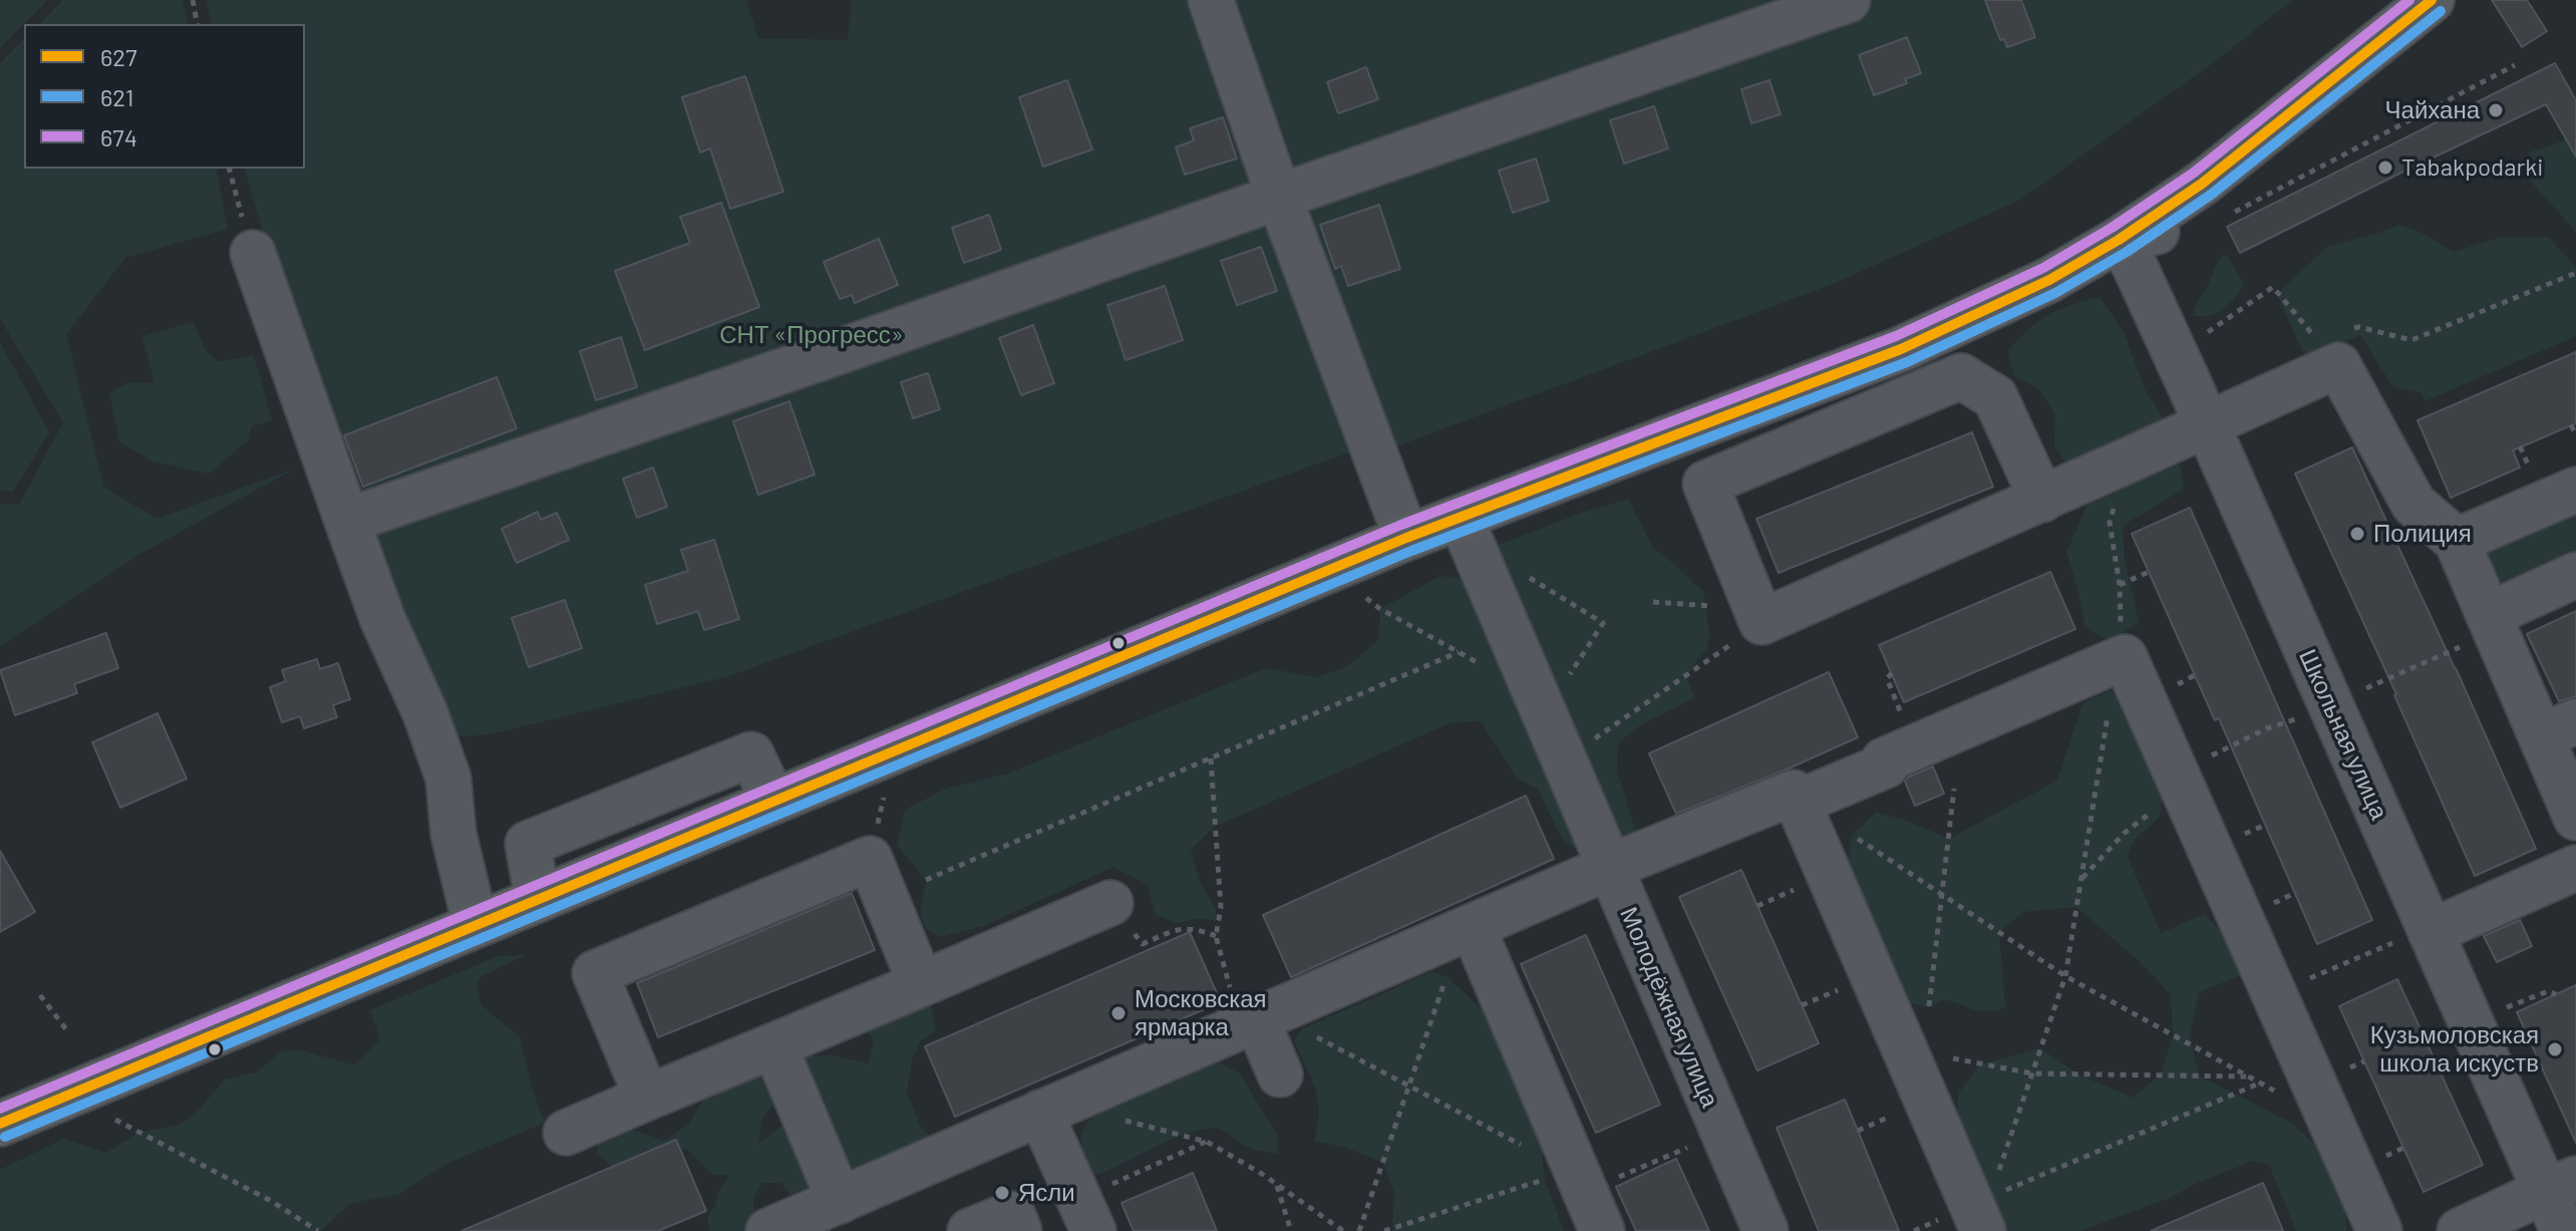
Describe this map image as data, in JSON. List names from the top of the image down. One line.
{"streets":{"street":["Школьная улица","Молодёжная улица"]},"parks":["СНТ «Прогресс»"],"places":["Чайхана","Tabakpodarki","Полиция","Московская ярмарка","Кузьмоловская школа искуств","Ясли"],"lines":["transit line 627","transit line 674","transit line 621"],"legend":["627","621","674"]}
